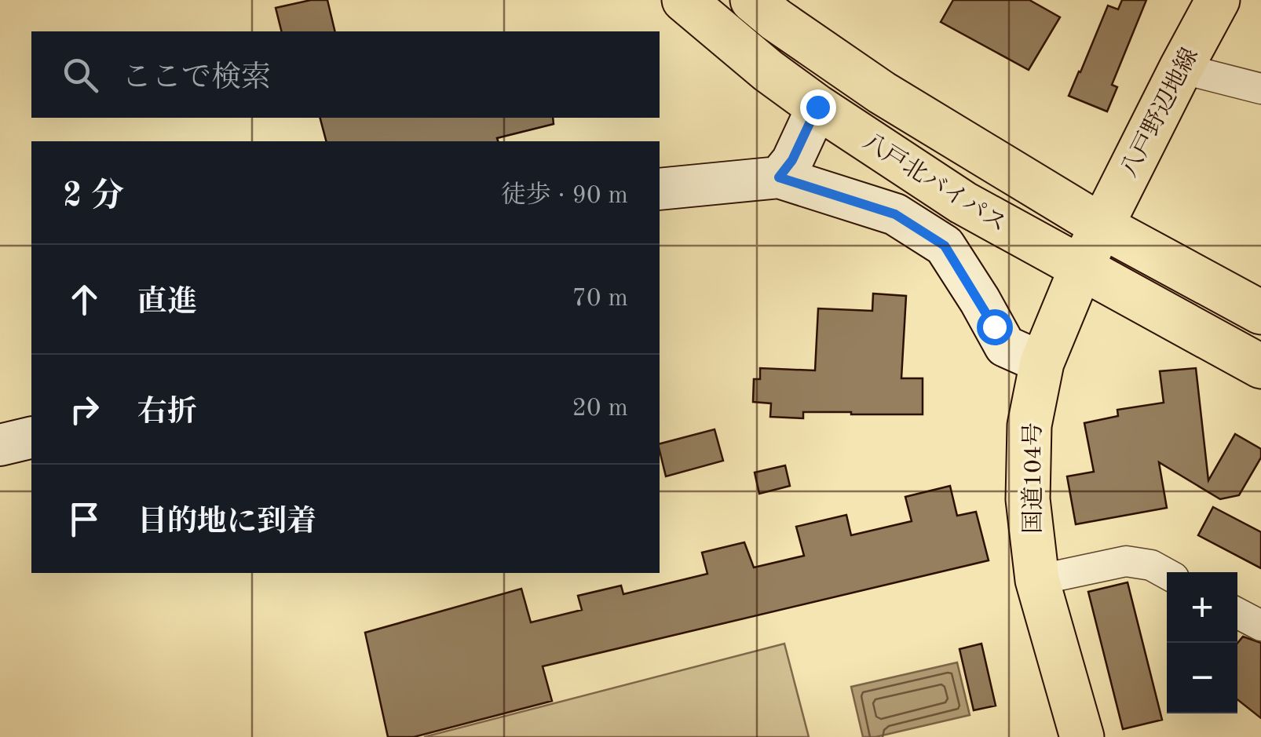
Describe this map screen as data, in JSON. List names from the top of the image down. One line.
{"streets":{"main road":["八戸野辺地線","八戸北バイパス","国道104号"]},"crossings":[["八戸野辺地線","八戸北バイパス"],["八戸野辺地線","国道104号"],["八戸北バイパス","国道104号"]],"page":{"search":"ここで検索","heading":["2 分","徒歩 · 90 m"],"list":[["直進","70 m"],["右折","20 m"],"目的地に到着"],"map_buttons":["+","−"]}}
